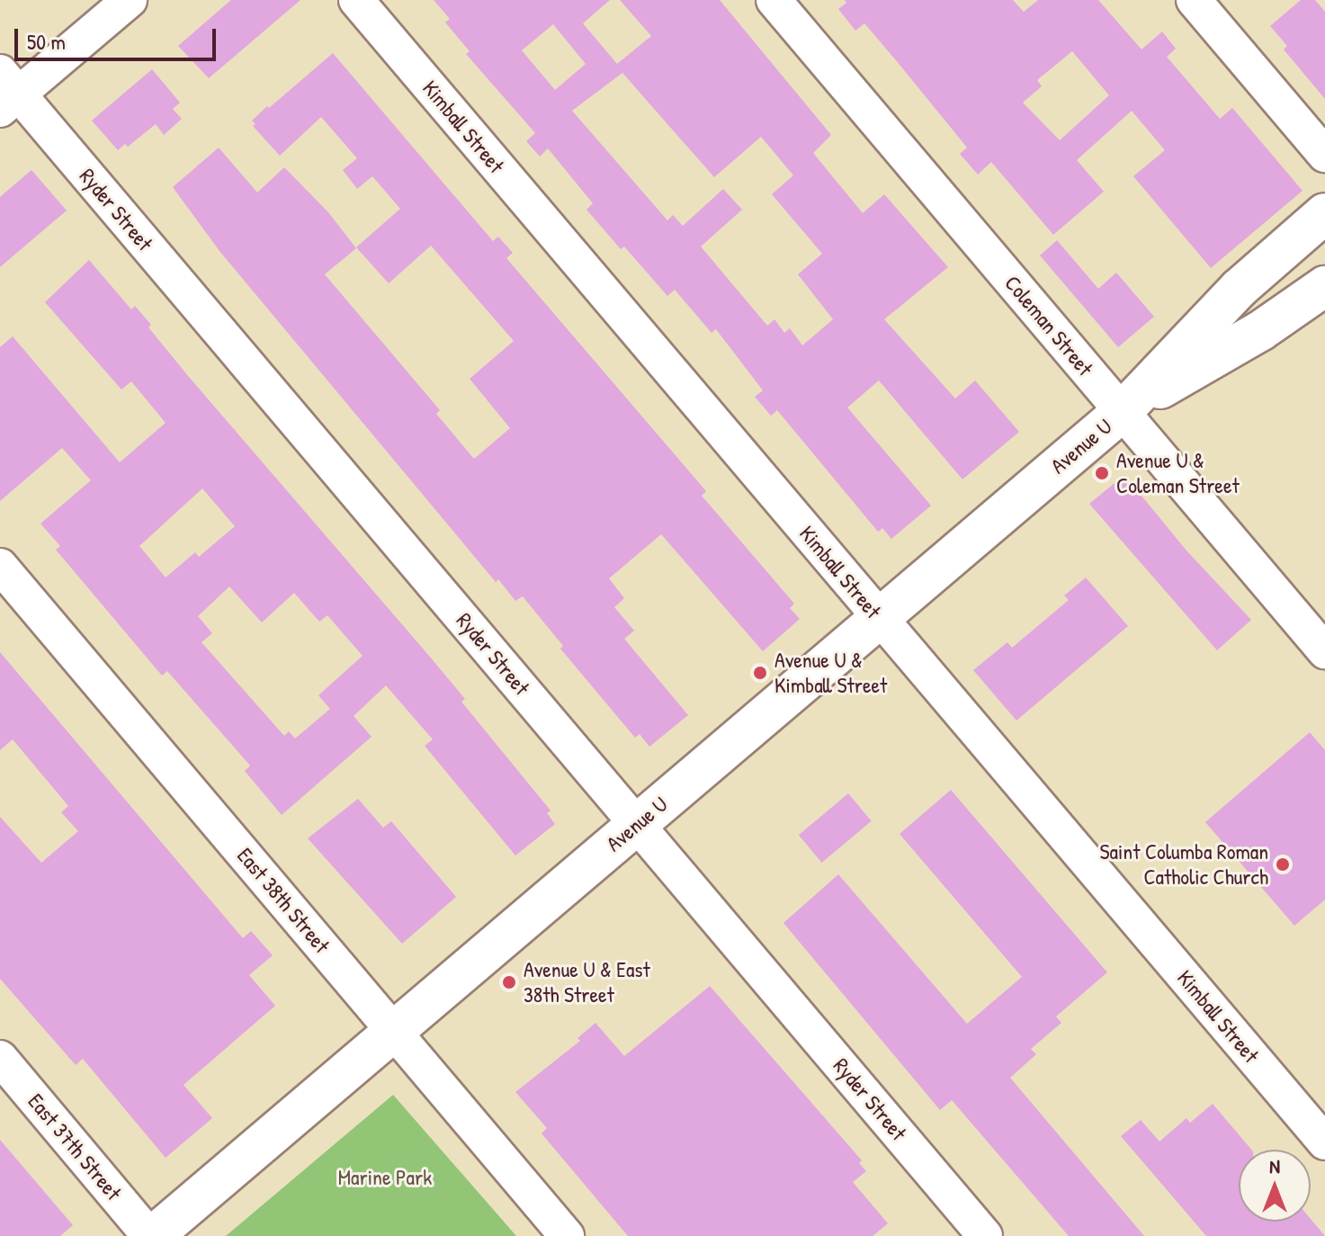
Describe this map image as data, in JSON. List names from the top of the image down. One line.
{"streets":{"main road":["Avenue U"],"street":["Kimball Street","Ryder Street","Coleman Street","East 38th Street","East 37th Street"]},"crossings":[["Kimball Street","Avenue U"],["Ryder Street","Avenue U"],["Coleman Street","Avenue U"],["Avenue U","East 38th Street"],["Avenue U","East 37th Street"]],"parks":["Marine Park"],"places":["Avenue U & Coleman Street","Avenue U & Kimball Street","Saint Columba Roman Catholic Church","Avenue U & East 38th Street"],"scale_bar":"50 m","north":"top"}
